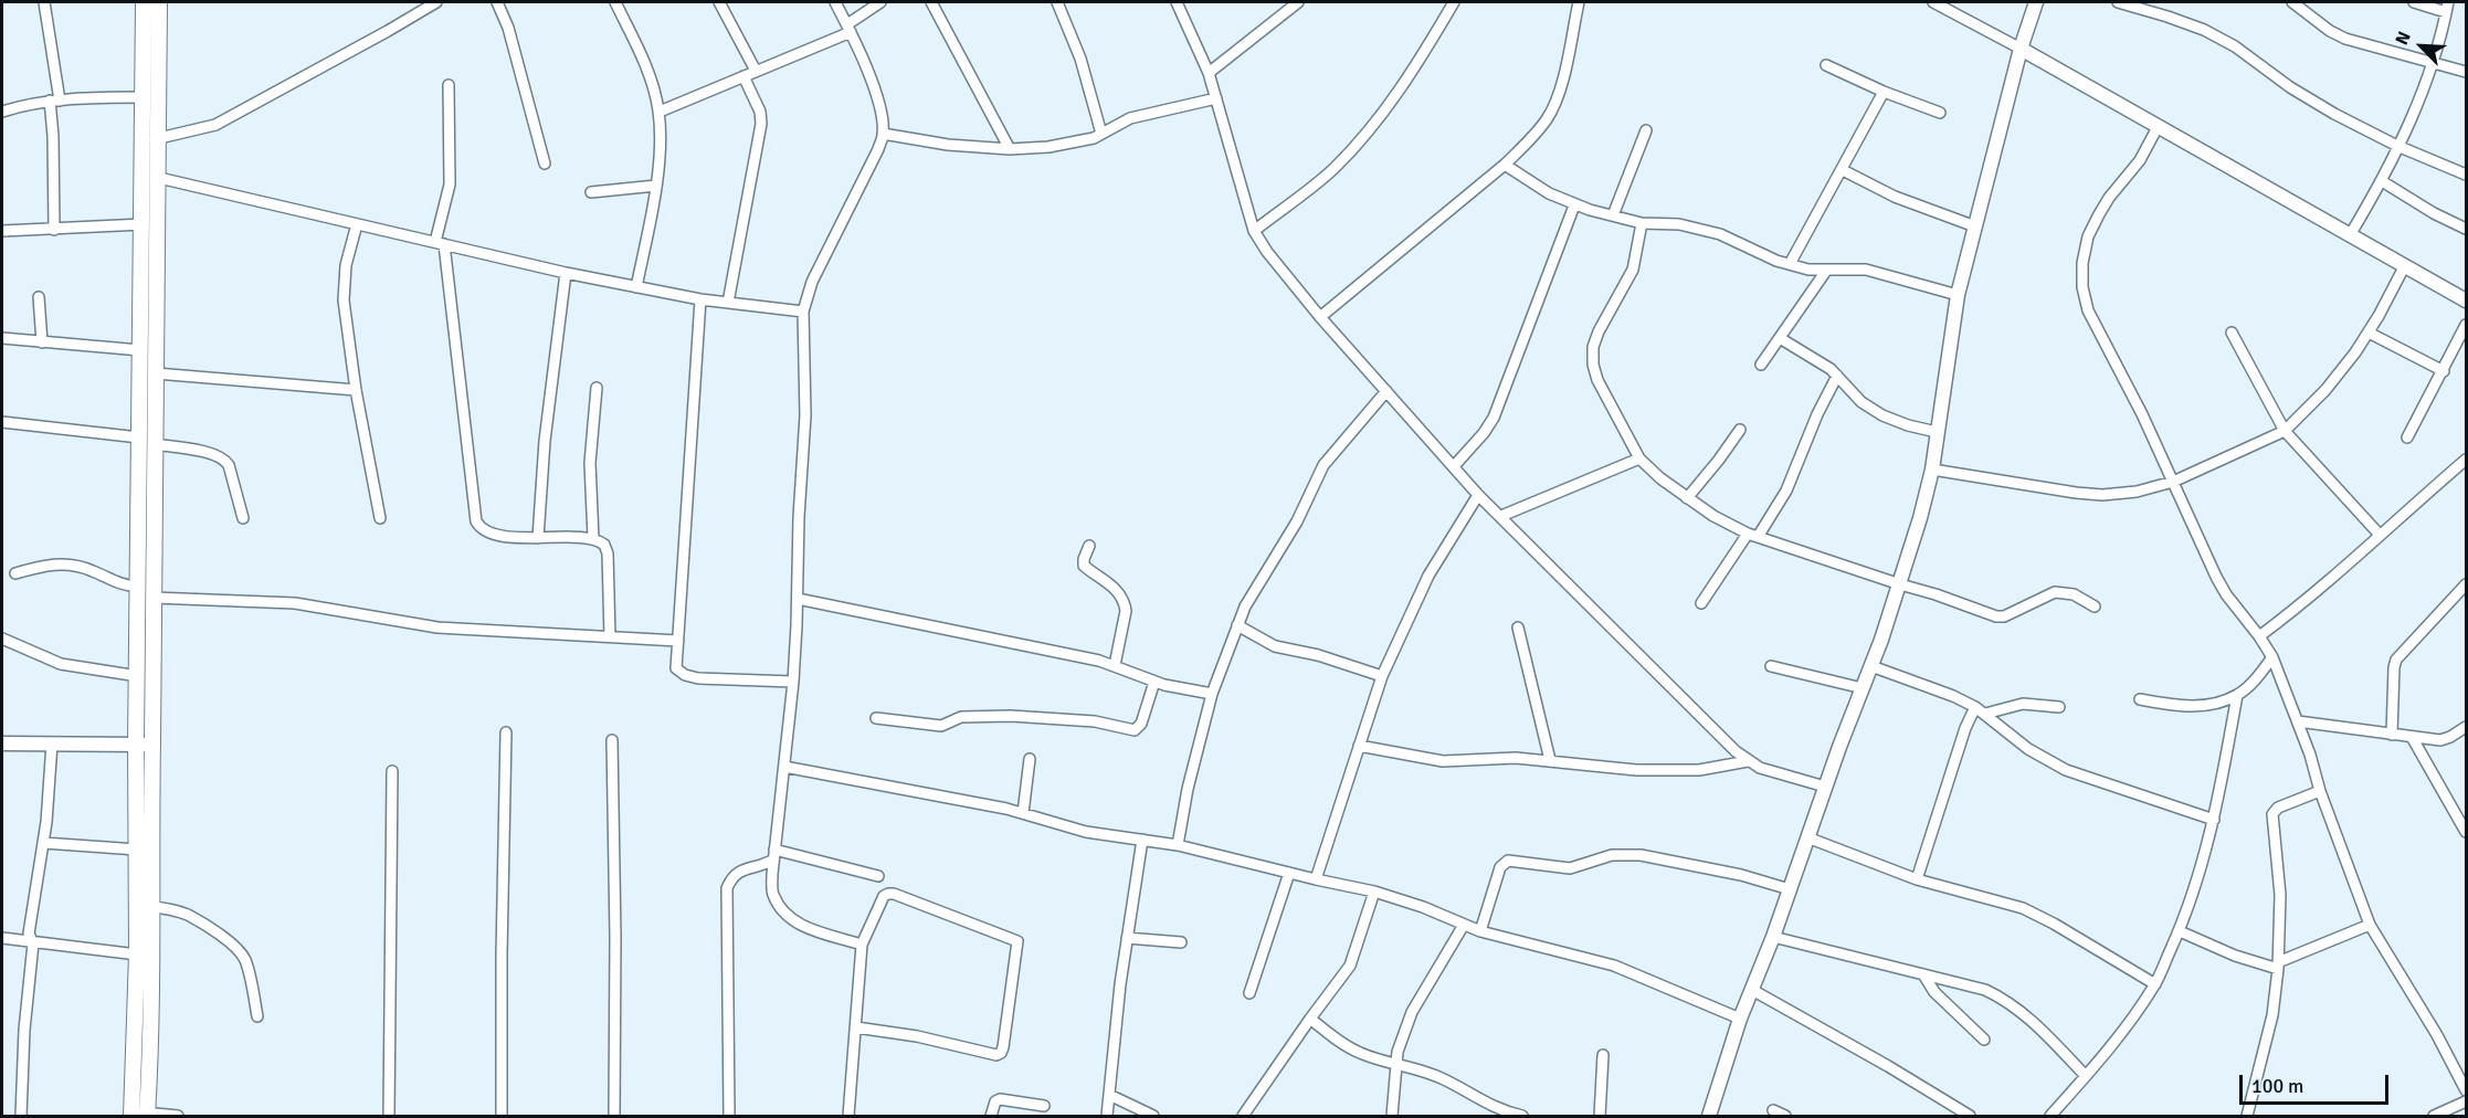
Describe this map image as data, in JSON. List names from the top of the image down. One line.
{"scale_bar":"100 m","north":"top left"}
